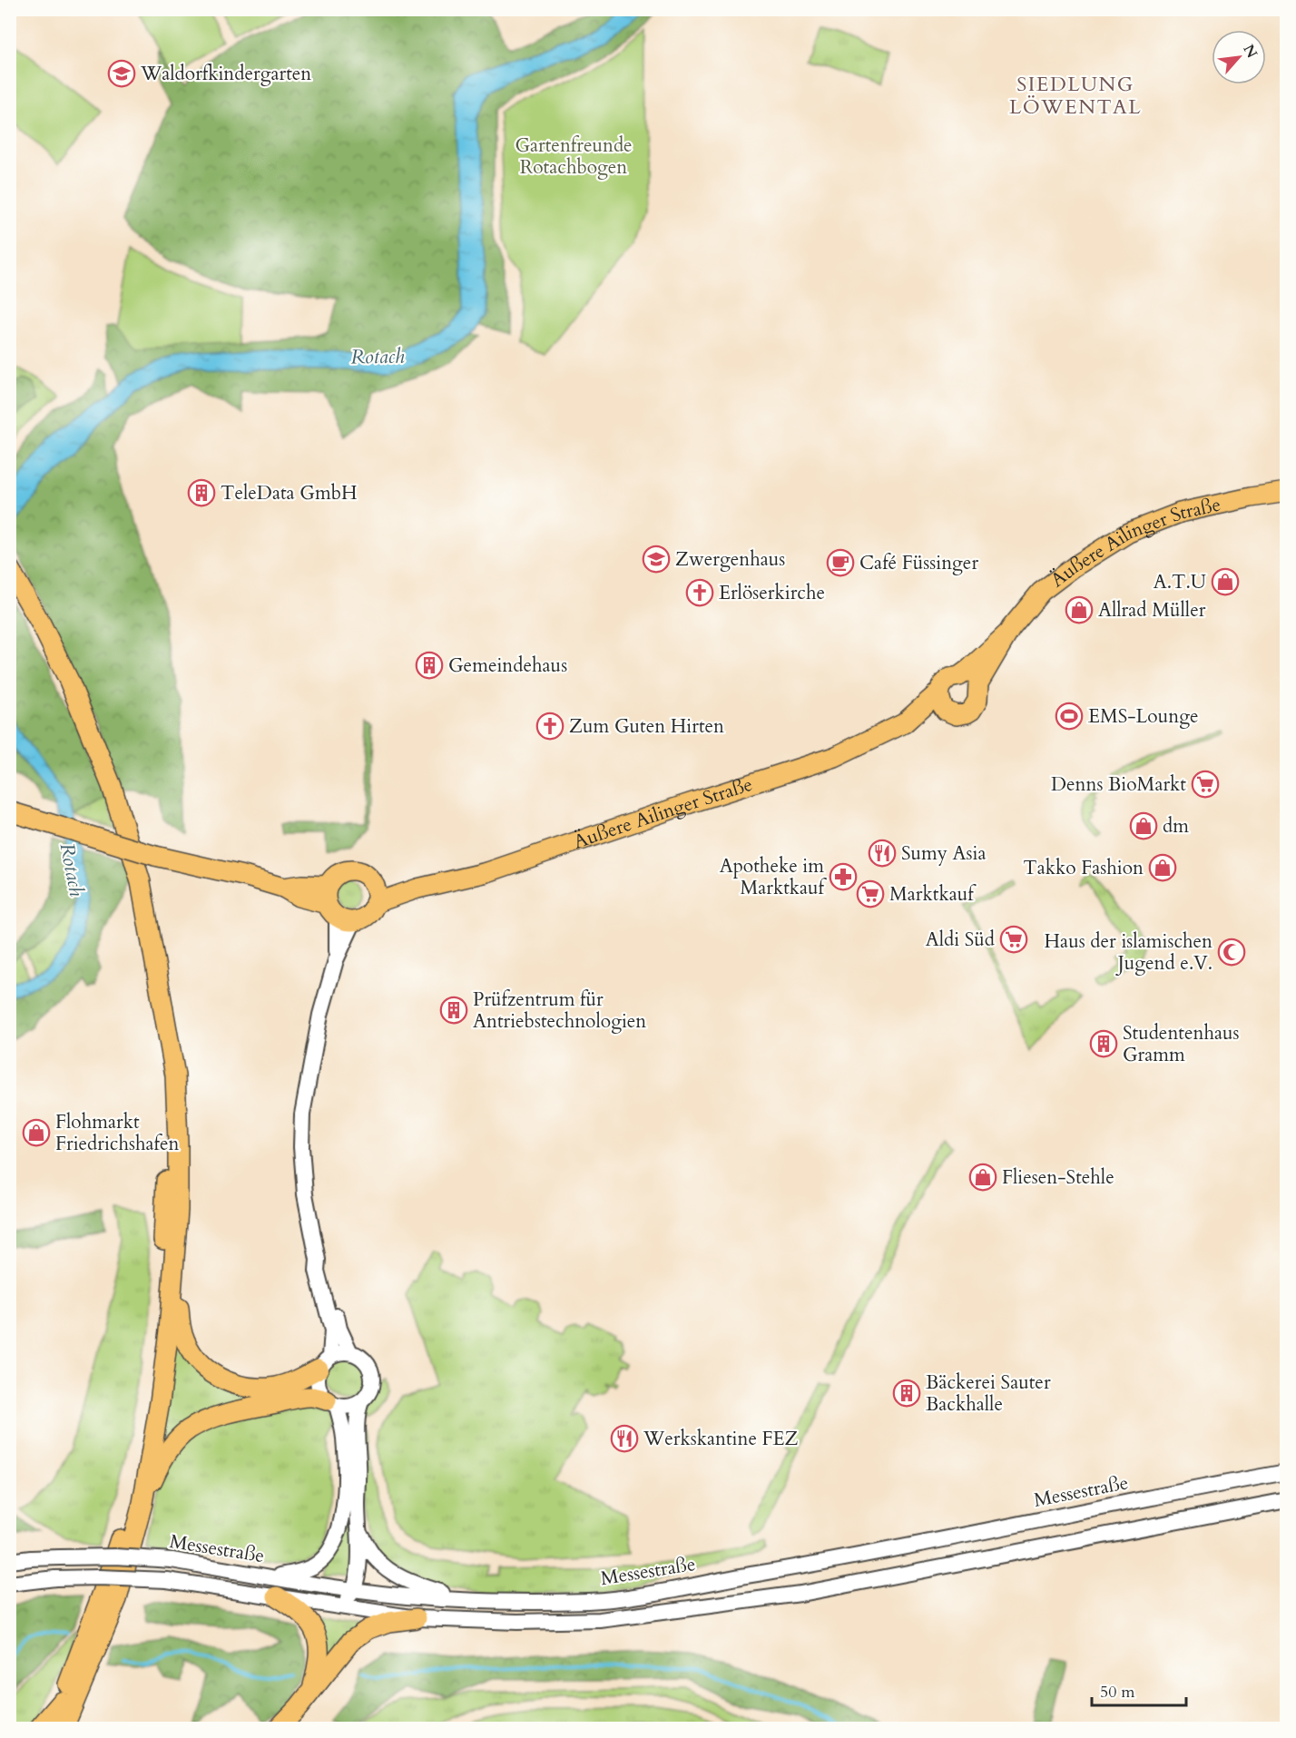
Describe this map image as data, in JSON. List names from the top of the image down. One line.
{"streets":{"main road":["Äußere Ailinger Straße"],"street":["Messestraße"]},"districts":["SIEDLUNG LÖWENTAL"],"water":["Rotach"],"parks":["Gartenfreunde Rotachbogen"],"places":{"school or university":["Waldorfkindergarten","Zwergenhaus"],"building":["TeleData GmbH","Gemeindehaus","Prüfzentrum für Antriebstechnologien","Studentenhaus Gramm","Bäckerei Sauter Backhalle"],"cafe":["Café Füssinger"],"shop":["A.T.U","Allrad Müller","dm","Takko Fashion","Flohmarkt Friedrichshafen","Fliesen-Stehle"],"church":["Erlöserkirche","Zum Guten Hirten"],"sports":["EMS-Lounge"],"supermarket":["Denns BioMarkt","Marktkauf","Aldi Süd"],"restaurant":["Sumy Asia","Werkskantine FEZ"],"pharmacy":["Apotheke im Marktkauf"],"mosque":["Haus der islamischen Jugend e.V."]},"scale_bar":"50 m","north":"top right"}
